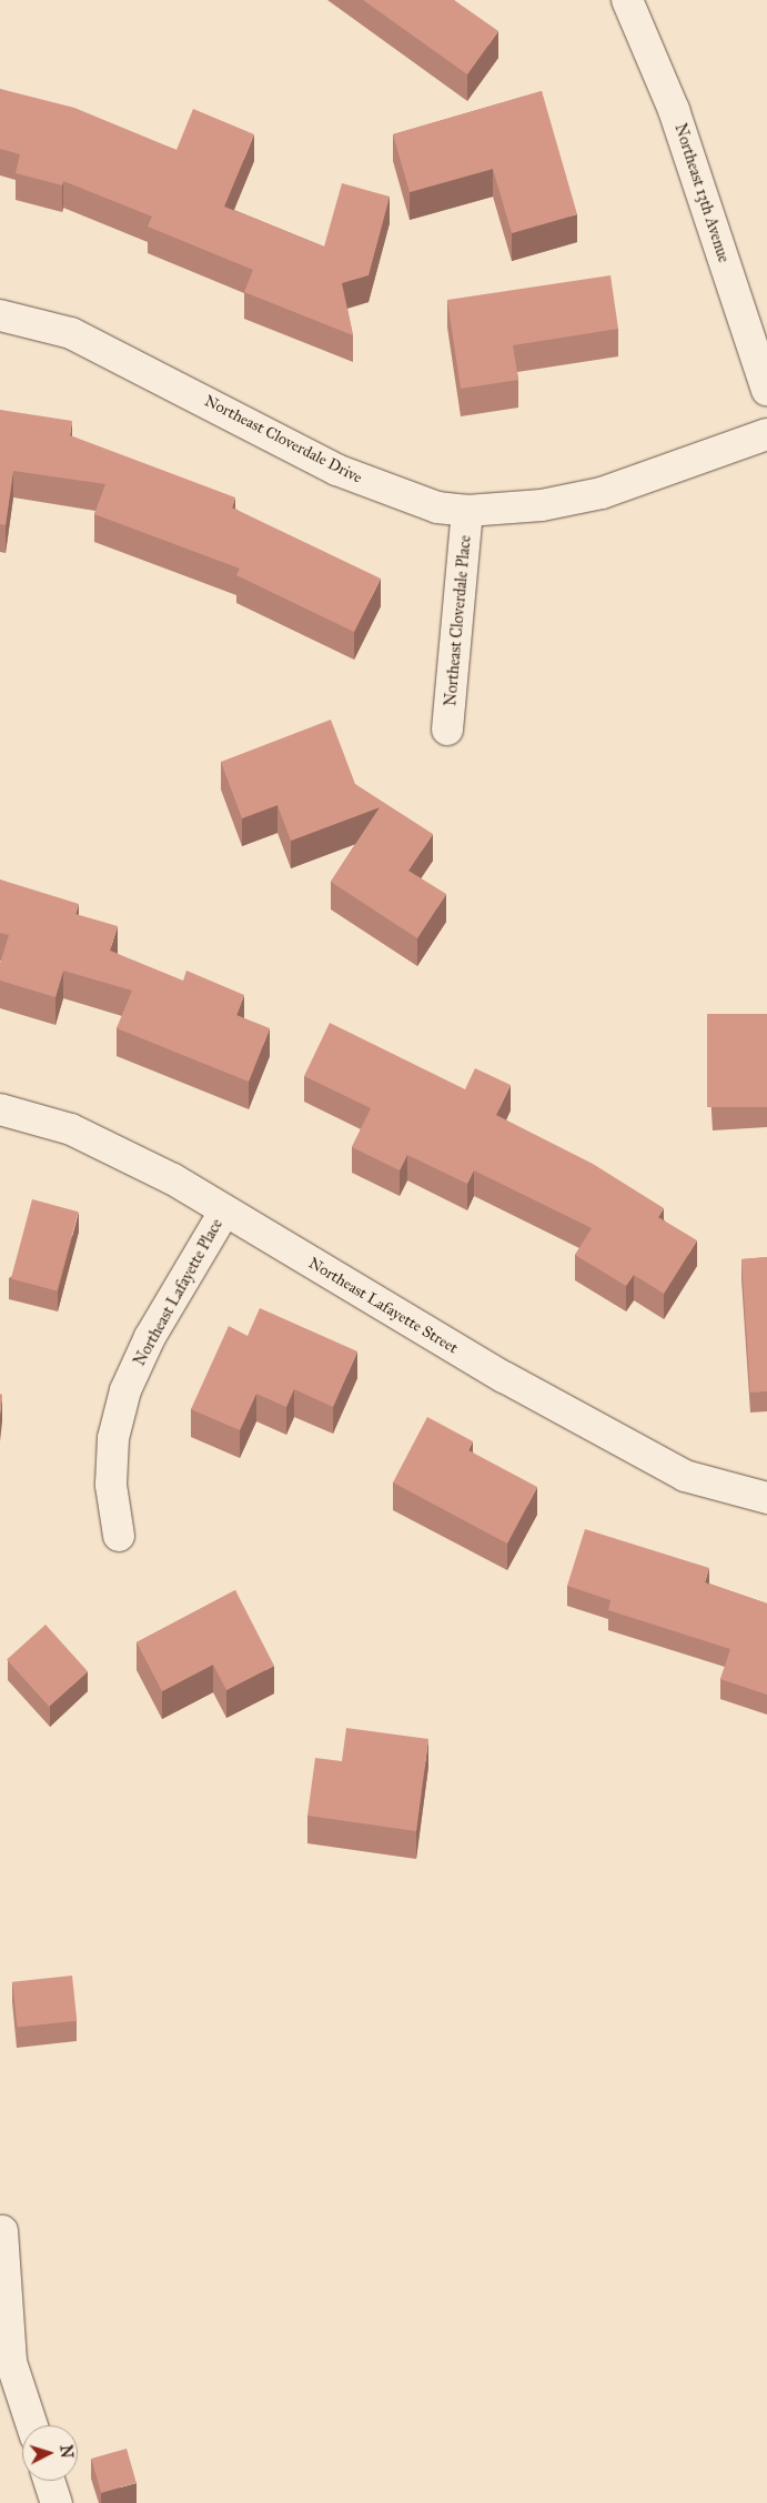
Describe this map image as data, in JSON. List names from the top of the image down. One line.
{"streets":{"street":["Northeast 13th Avenue","Northeast Cloverdale Drive","Northeast Cloverdale Place","Northeast Lafayette Place","Northeast Lafayette Street"]},"crossings":[["Northeast Cloverdale Drive","Northeast Cloverdale Place"],["Northeast Lafayette Place","Northeast Lafayette Street"]],"north":"right"}
